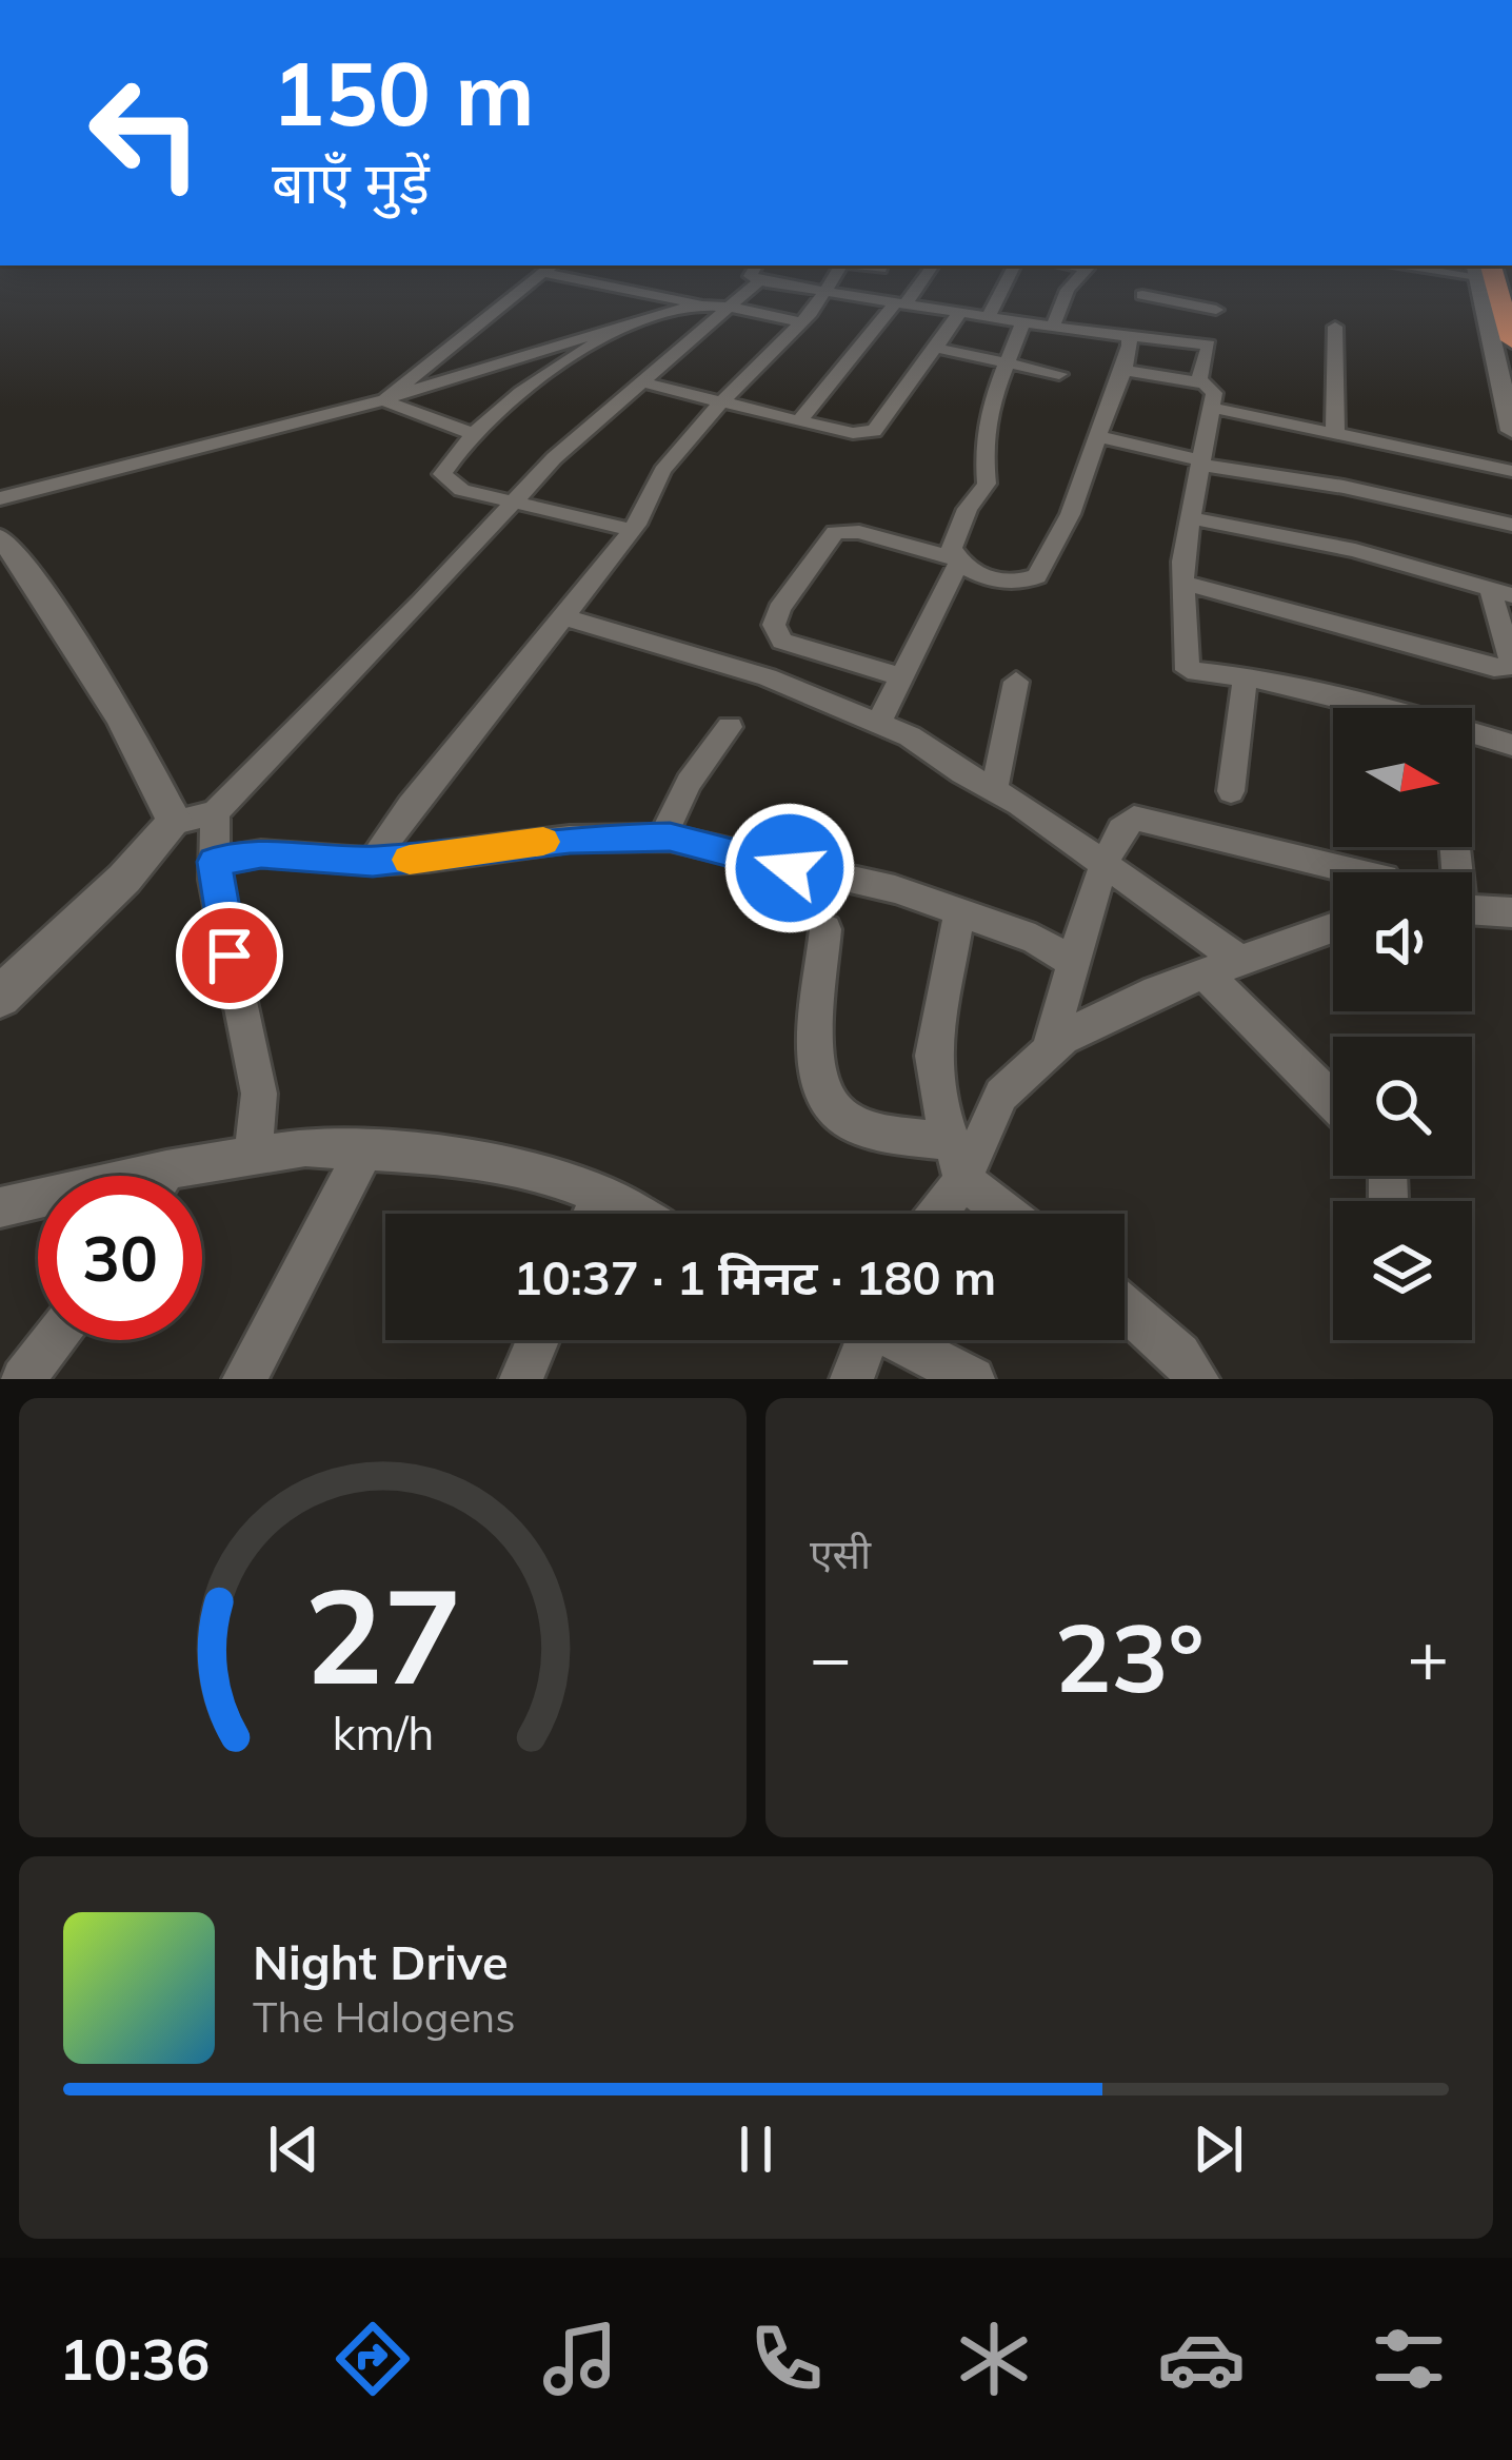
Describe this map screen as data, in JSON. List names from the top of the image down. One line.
{"north":"right","page":{"turn":["150 m","बाएँ मुड़ें"],"limit":"30","trip":"10:37 · 1 मिनट · 180 m","tile":"एसी","heat":["−","23°","+"],"song":["Night Drive","The Halogens"],"tabs":"10:36","gauge":["27","km/h"]}}
